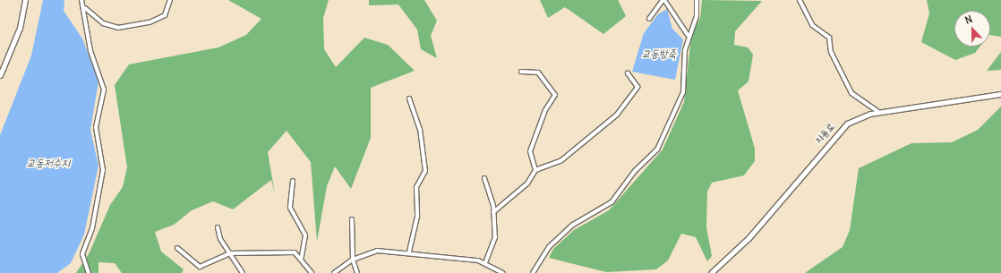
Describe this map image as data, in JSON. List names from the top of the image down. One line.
{"streets":{"street":["지용로"]},"water":["교동방죽","교동저수지"],"north":"top"}
